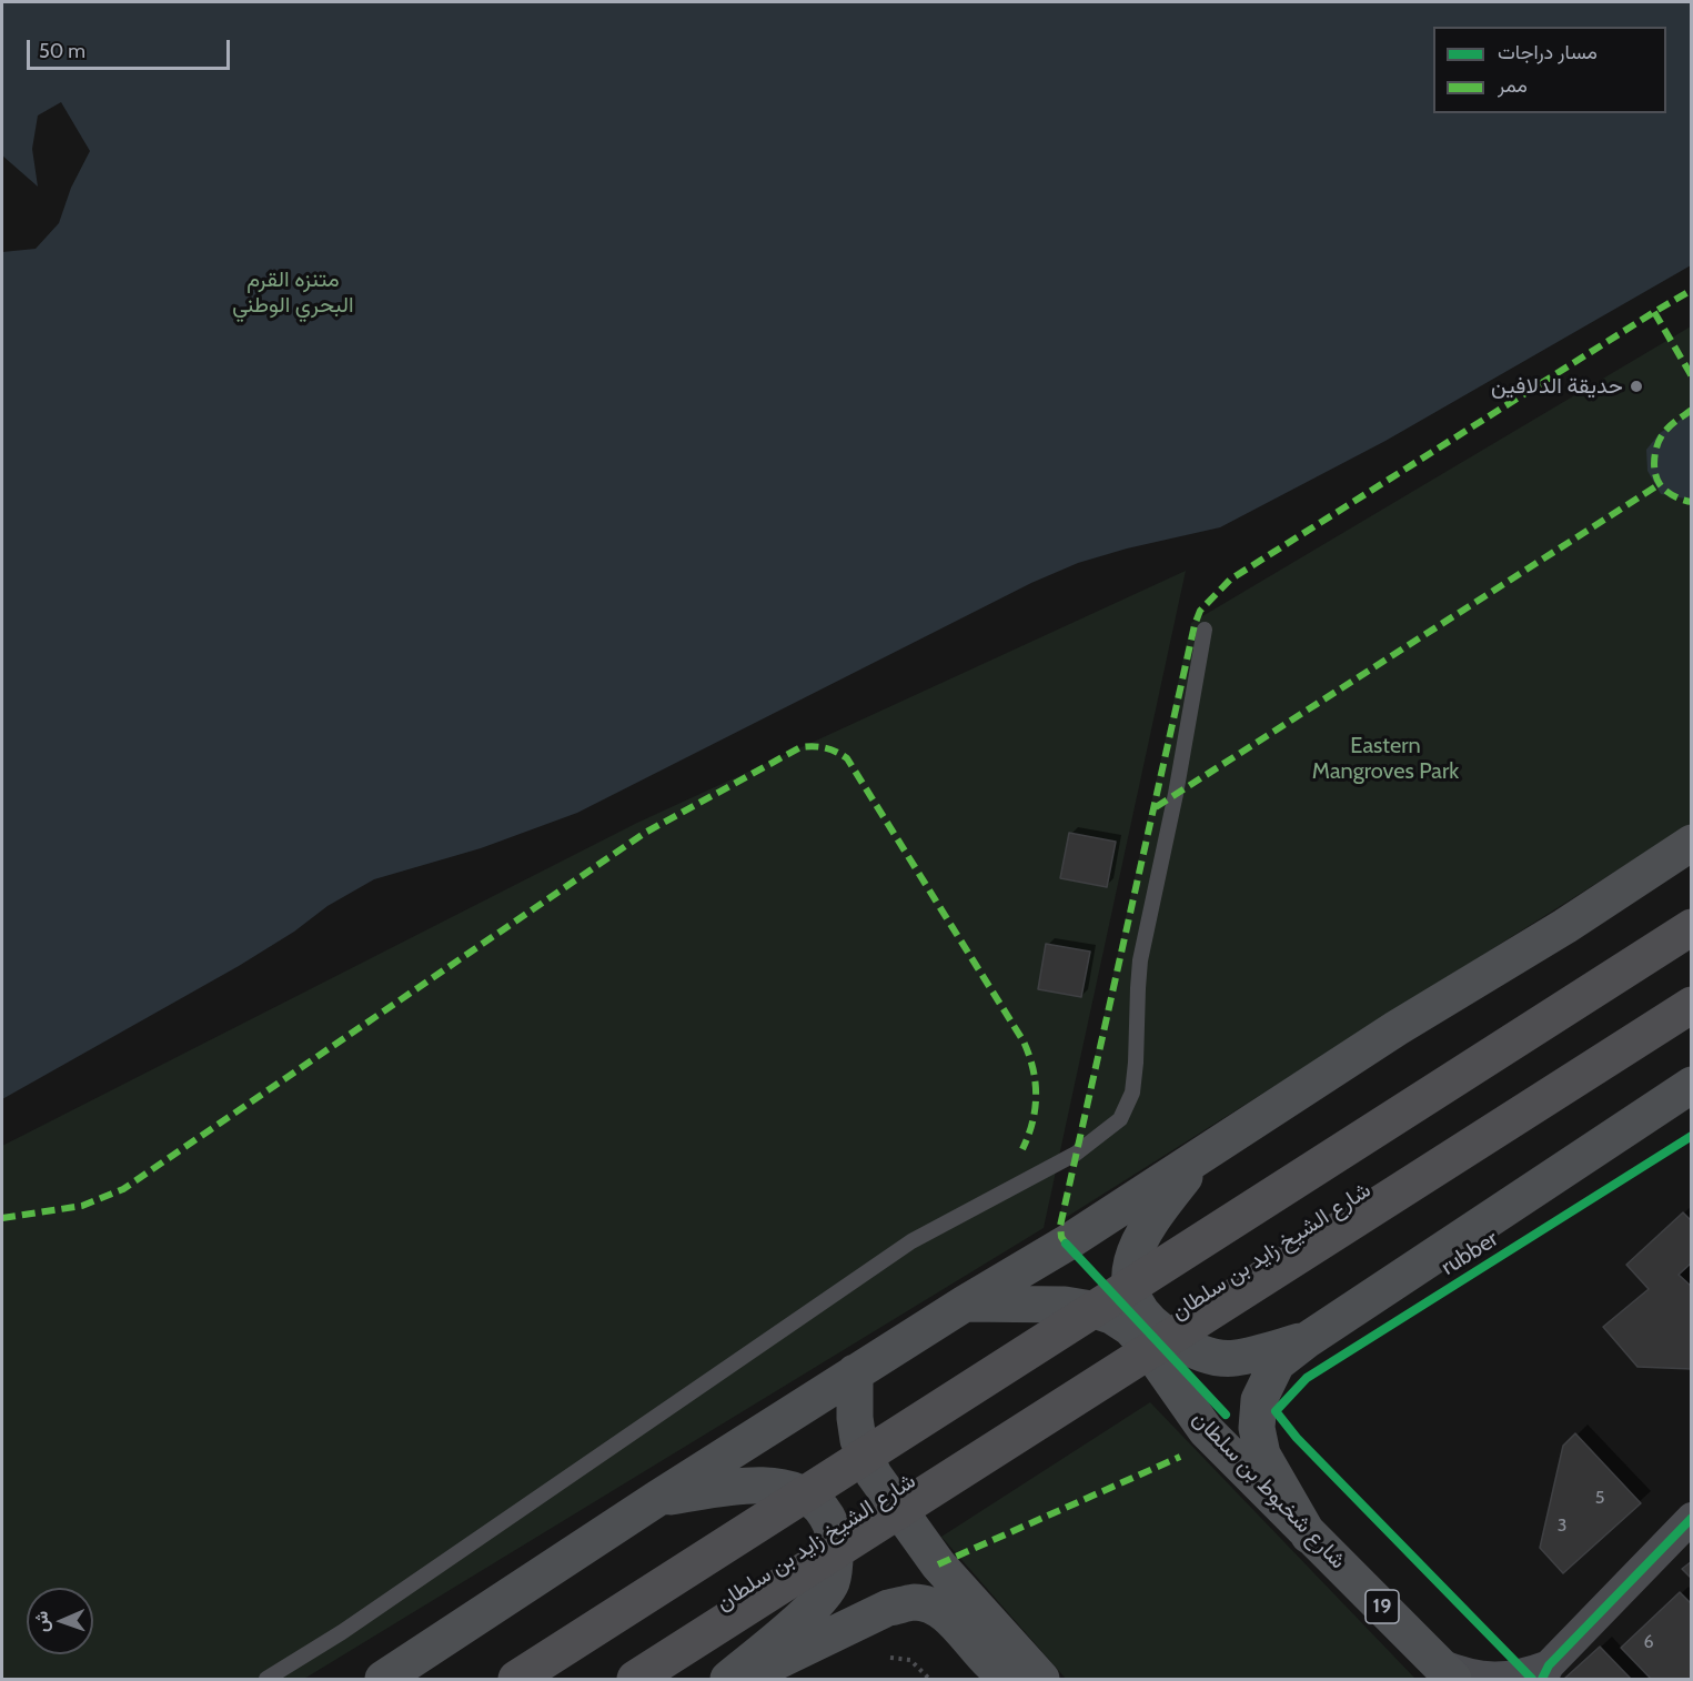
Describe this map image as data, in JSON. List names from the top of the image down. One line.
{"streets":{"highway":["شارع الشيخ زايد بن سلطان"],"main road":["شارع شخبوط بن سلطان","19"],"cycle path":["rubber"]},"parks":["متنزه القرم البحري الوطني","Eastern Mangroves Park"],"places":["حديقة الدلافين"],"house_numbers":["5","3","6"],"legend":["مسار دراجات","ممر"],"scale_bar":"50 m","north":"left"}
